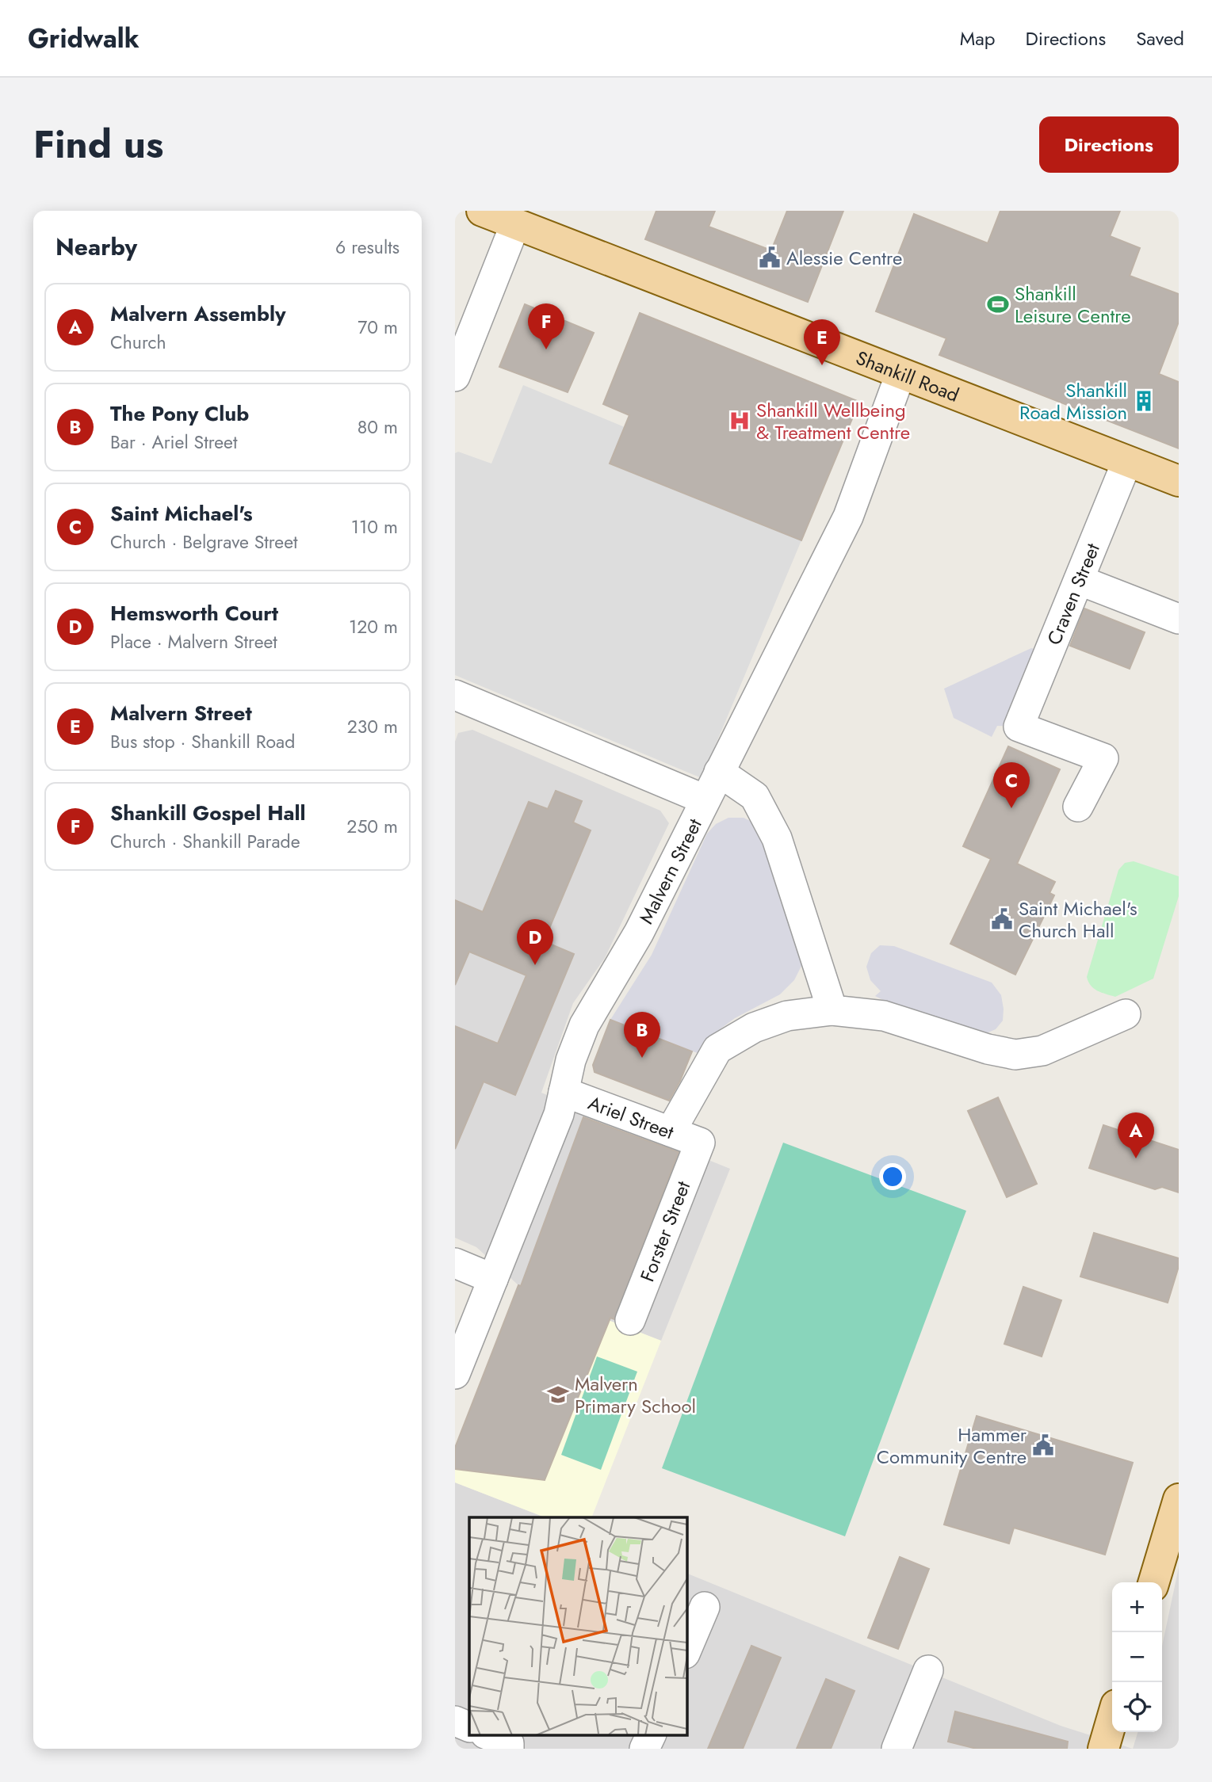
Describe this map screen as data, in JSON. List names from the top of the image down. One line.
{"streets":{"main road":["Shankill Road"],"street":["Craven Street","Malvern Street","Ariel Street","Forster Street"]},"crossings":[["Shankill Road","Craven Street"],["Shankill Road","Malvern Street"],["Malvern Street","Ariel Street"],["Ariel Street","Forster Street"]],"places":{"public building":["Alessie Centre","Saint Michael's Church Hall","Hammer Community Centre"],"sports":["Shankill Leisure Centre"],"building":["Shankill Road Mission"],"hospital":["Shankill Wellbeing & Treatment Centre"],"school or university":["Malvern Primary School"]},"page":{"header":"Gridwalk","nav":["Map","Directions","Saved"],"title":"Find us","buttons":"Directions","heading":["Nearby","6 results"],"list":[{"mark":"A","name":"Malvern Assembly","note":"Church","value":"70 m"},{"mark":"B","name":"The Pony Club","note":"Bar · Ariel Street","value":"80 m"},{"mark":"C","name":"Saint Michael's","note":"Church · Belgrave Street","value":"110 m"},{"mark":"D","name":"Hemsworth Court","note":"Place · Malvern Street","value":"120 m"},{"mark":"E","name":"Malvern Street","note":"Bus stop · Shankill Road","value":"230 m"},{"mark":"F","name":"Shankill Gospel Hall","note":"Church · Shankill Parade","value":"250 m"}],"pins":["F","E","C","D","B","A"],"map_buttons":["+","−"]}}
